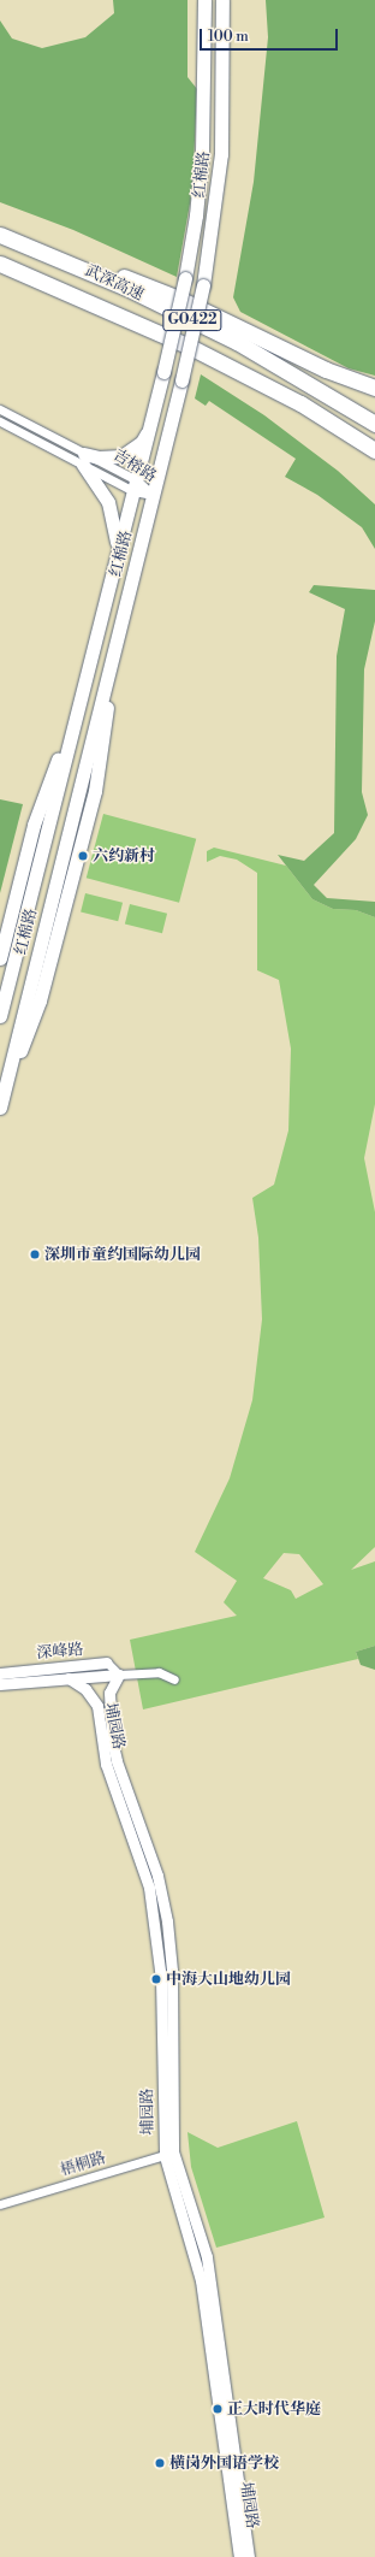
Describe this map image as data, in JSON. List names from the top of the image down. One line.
{"streets":{"highway":["武深高速","G0422"],"main road":["红棉路"],"street":["吉榕路","深峰路","埔园路","梧桐路"]},"crossings":[["红棉路","吉榕路"],["深峰路","埔园路"],["埔园路","梧桐路"]],"places":["六约新村","深圳市童约国际幼儿园","中海大山地幼儿园","正大时代华庭","横岗外国语学校"],"scale_bar":"100 m"}
